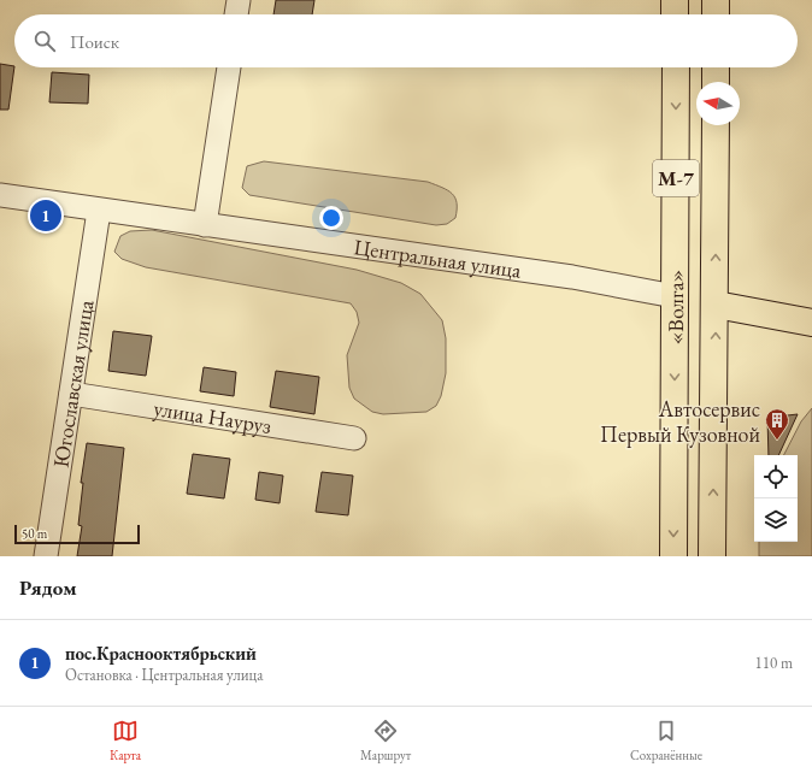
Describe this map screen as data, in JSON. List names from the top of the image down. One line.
{"streets":{"main road":["М-7","«Волга»"],"street":["Центральная улица","Югославская улица","улица Науруз"]},"crossings":[["Центральная улица","«Волга»"],["Центральная улица","Югославская улица"],["Югославская улица","улица Науруз"]],"places":{"building":["Автосервис Первый Кузовной"]},"scale_bar":"50 m","north":"left","page":{"search":"Поиск","pins":"1","scale":"50 m","heading":"Рядом","list":[{"mark":"1","name":"пос.Краснооктябрьский","note":"Остановка · Центральная улица","value":"110 m"}],"nav":["Карта","Маршрут","Сохранённые"]}}
